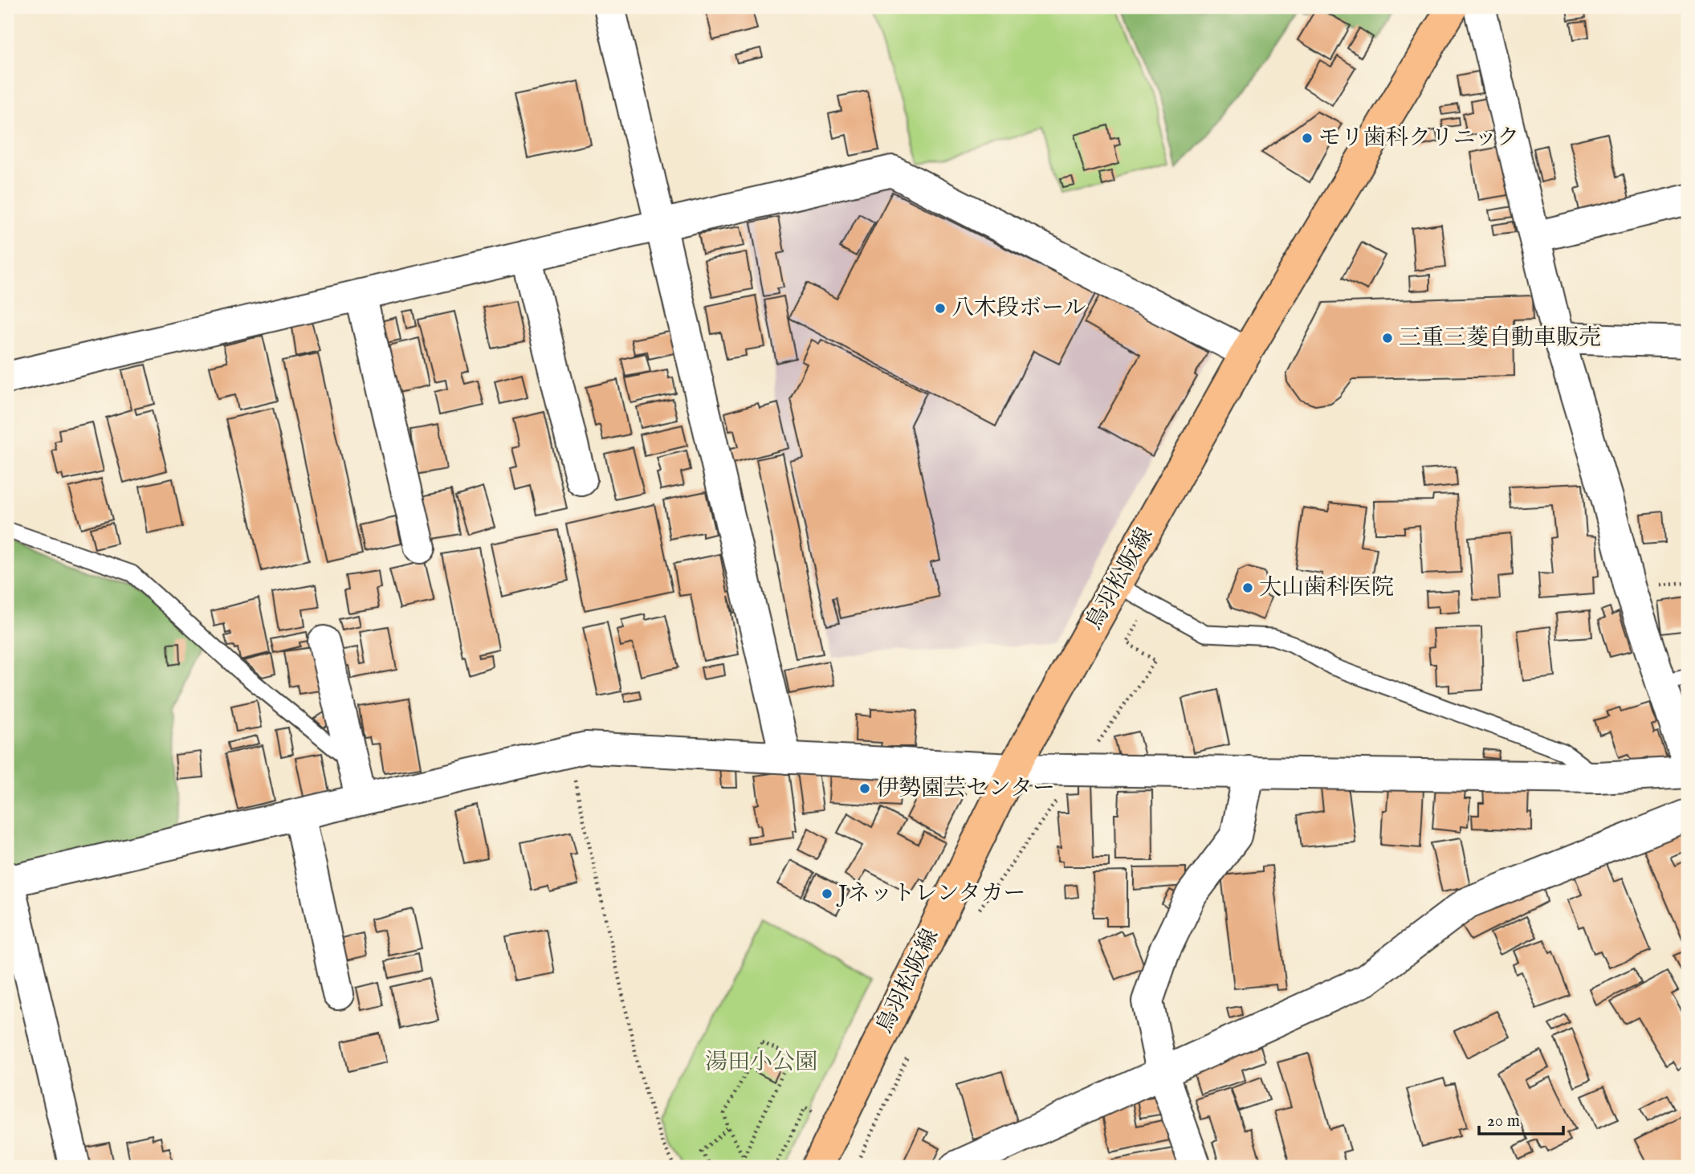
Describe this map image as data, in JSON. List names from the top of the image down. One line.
{"streets":{"main road":["鳥羽松阪線"]},"parks":["湯田小公園"],"places":["モリ歯科クリニック","八木段ボール","三重三菱自動車販売","大山歯科医院","伊勢園芸センター","Jネットレンタカー"],"scale_bar":"20 m"}
